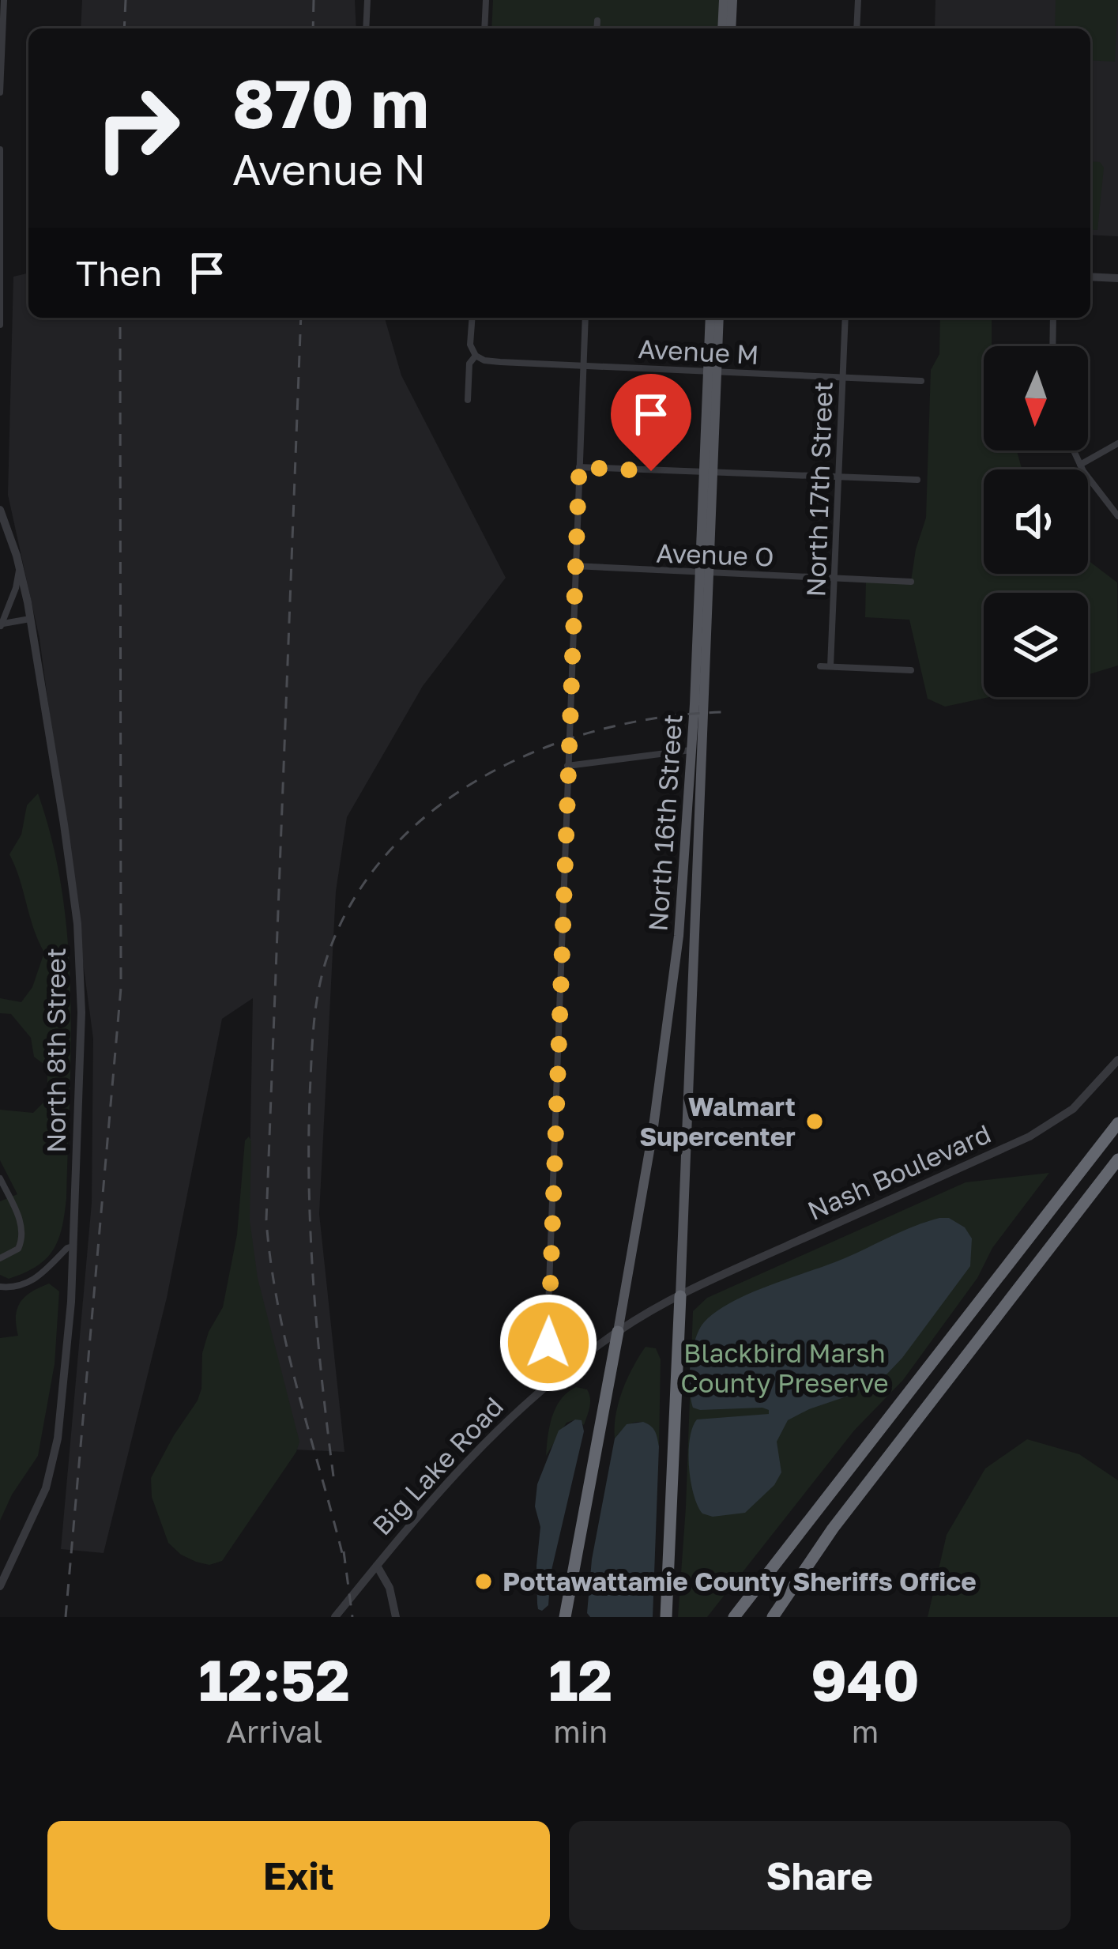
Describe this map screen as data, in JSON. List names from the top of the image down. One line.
{"streets":{"main road":["North 16th Street"],"street":["Avenue M","North 17th Street","Avenue O","North 8th Street","Nash Boulevard","Big Lake Road"]},"crossings":[["Avenue M","North 17th Street"],["Avenue M","North 16th Street"],["North 17th Street","Avenue O"],["Avenue O","North 16th Street"],["North 16th Street","Nash Boulevard"],["North 16th Street","Big Lake Road"],["Nash Boulevard","Big Lake Road"]],"parks":["Blackbird Marsh County Preserve"],"places":["Walmart Supercenter","Pottawattamie County Sheriffs Office"],"north":"bottom","page":{"turn":["870 m","Avenue N"],"then":"Then","eta":["12:52","Arrival","12","min","940","m"],"buttons":["Exit","Share"]}}
